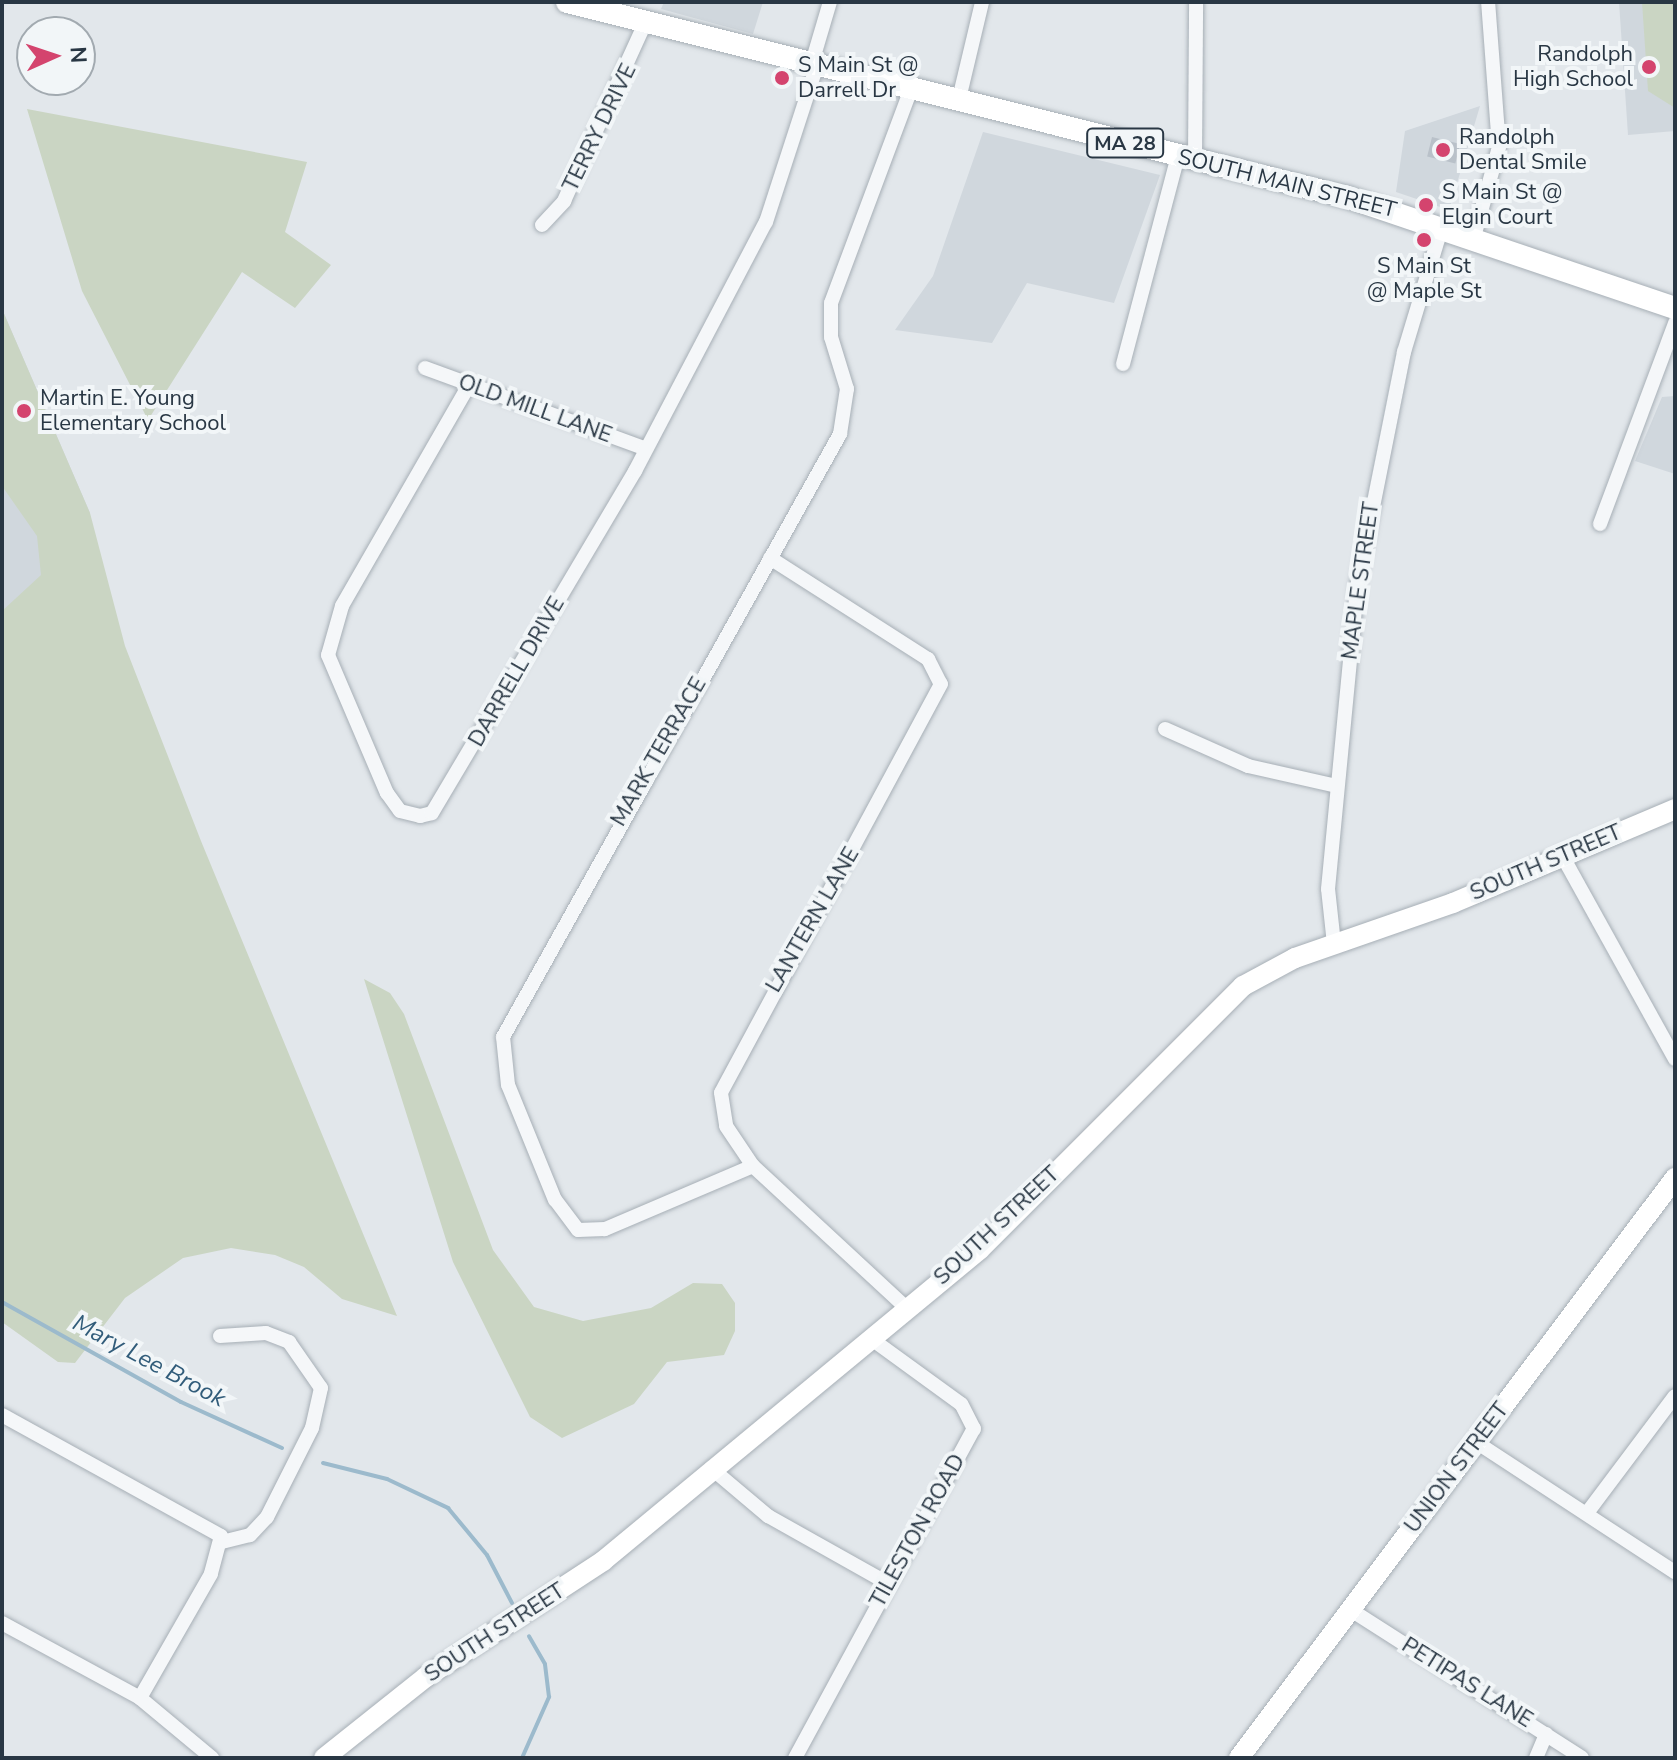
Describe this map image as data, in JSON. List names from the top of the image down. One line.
{"streets":{"main road":["MA 28","SOUTH MAIN STREET","SOUTH STREET","UNION STREET"],"street":["TERRY DRIVE","OLD MILL LANE","MAPLE STREET","DARRELL DRIVE","MARK TERRACE","LANTERN LANE","TILESTON ROAD","PETIPAS LANE"]},"crossings":[["TERRY DRIVE","SOUTH MAIN STREET"],["SOUTH MAIN STREET","MAPLE STREET"],["SOUTH MAIN STREET","DARRELL DRIVE"],["SOUTH MAIN STREET","MARK TERRACE"],["OLD MILL LANE","DARRELL DRIVE"],["MAPLE STREET","SOUTH STREET"],["MARK TERRACE","LANTERN LANE"],["SOUTH STREET","LANTERN LANE"],["SOUTH STREET","TILESTON ROAD"],["UNION STREET","PETIPAS LANE"]],"water":["Mary Lee Brook"],"places":["Randolph High School","S Main St @ Darrell Dr","Randolph Dental Smile","S Main St @ Elgin Court","S Main St @ Maple St","Martin E. Young Elementary School"],"north":"right"}
